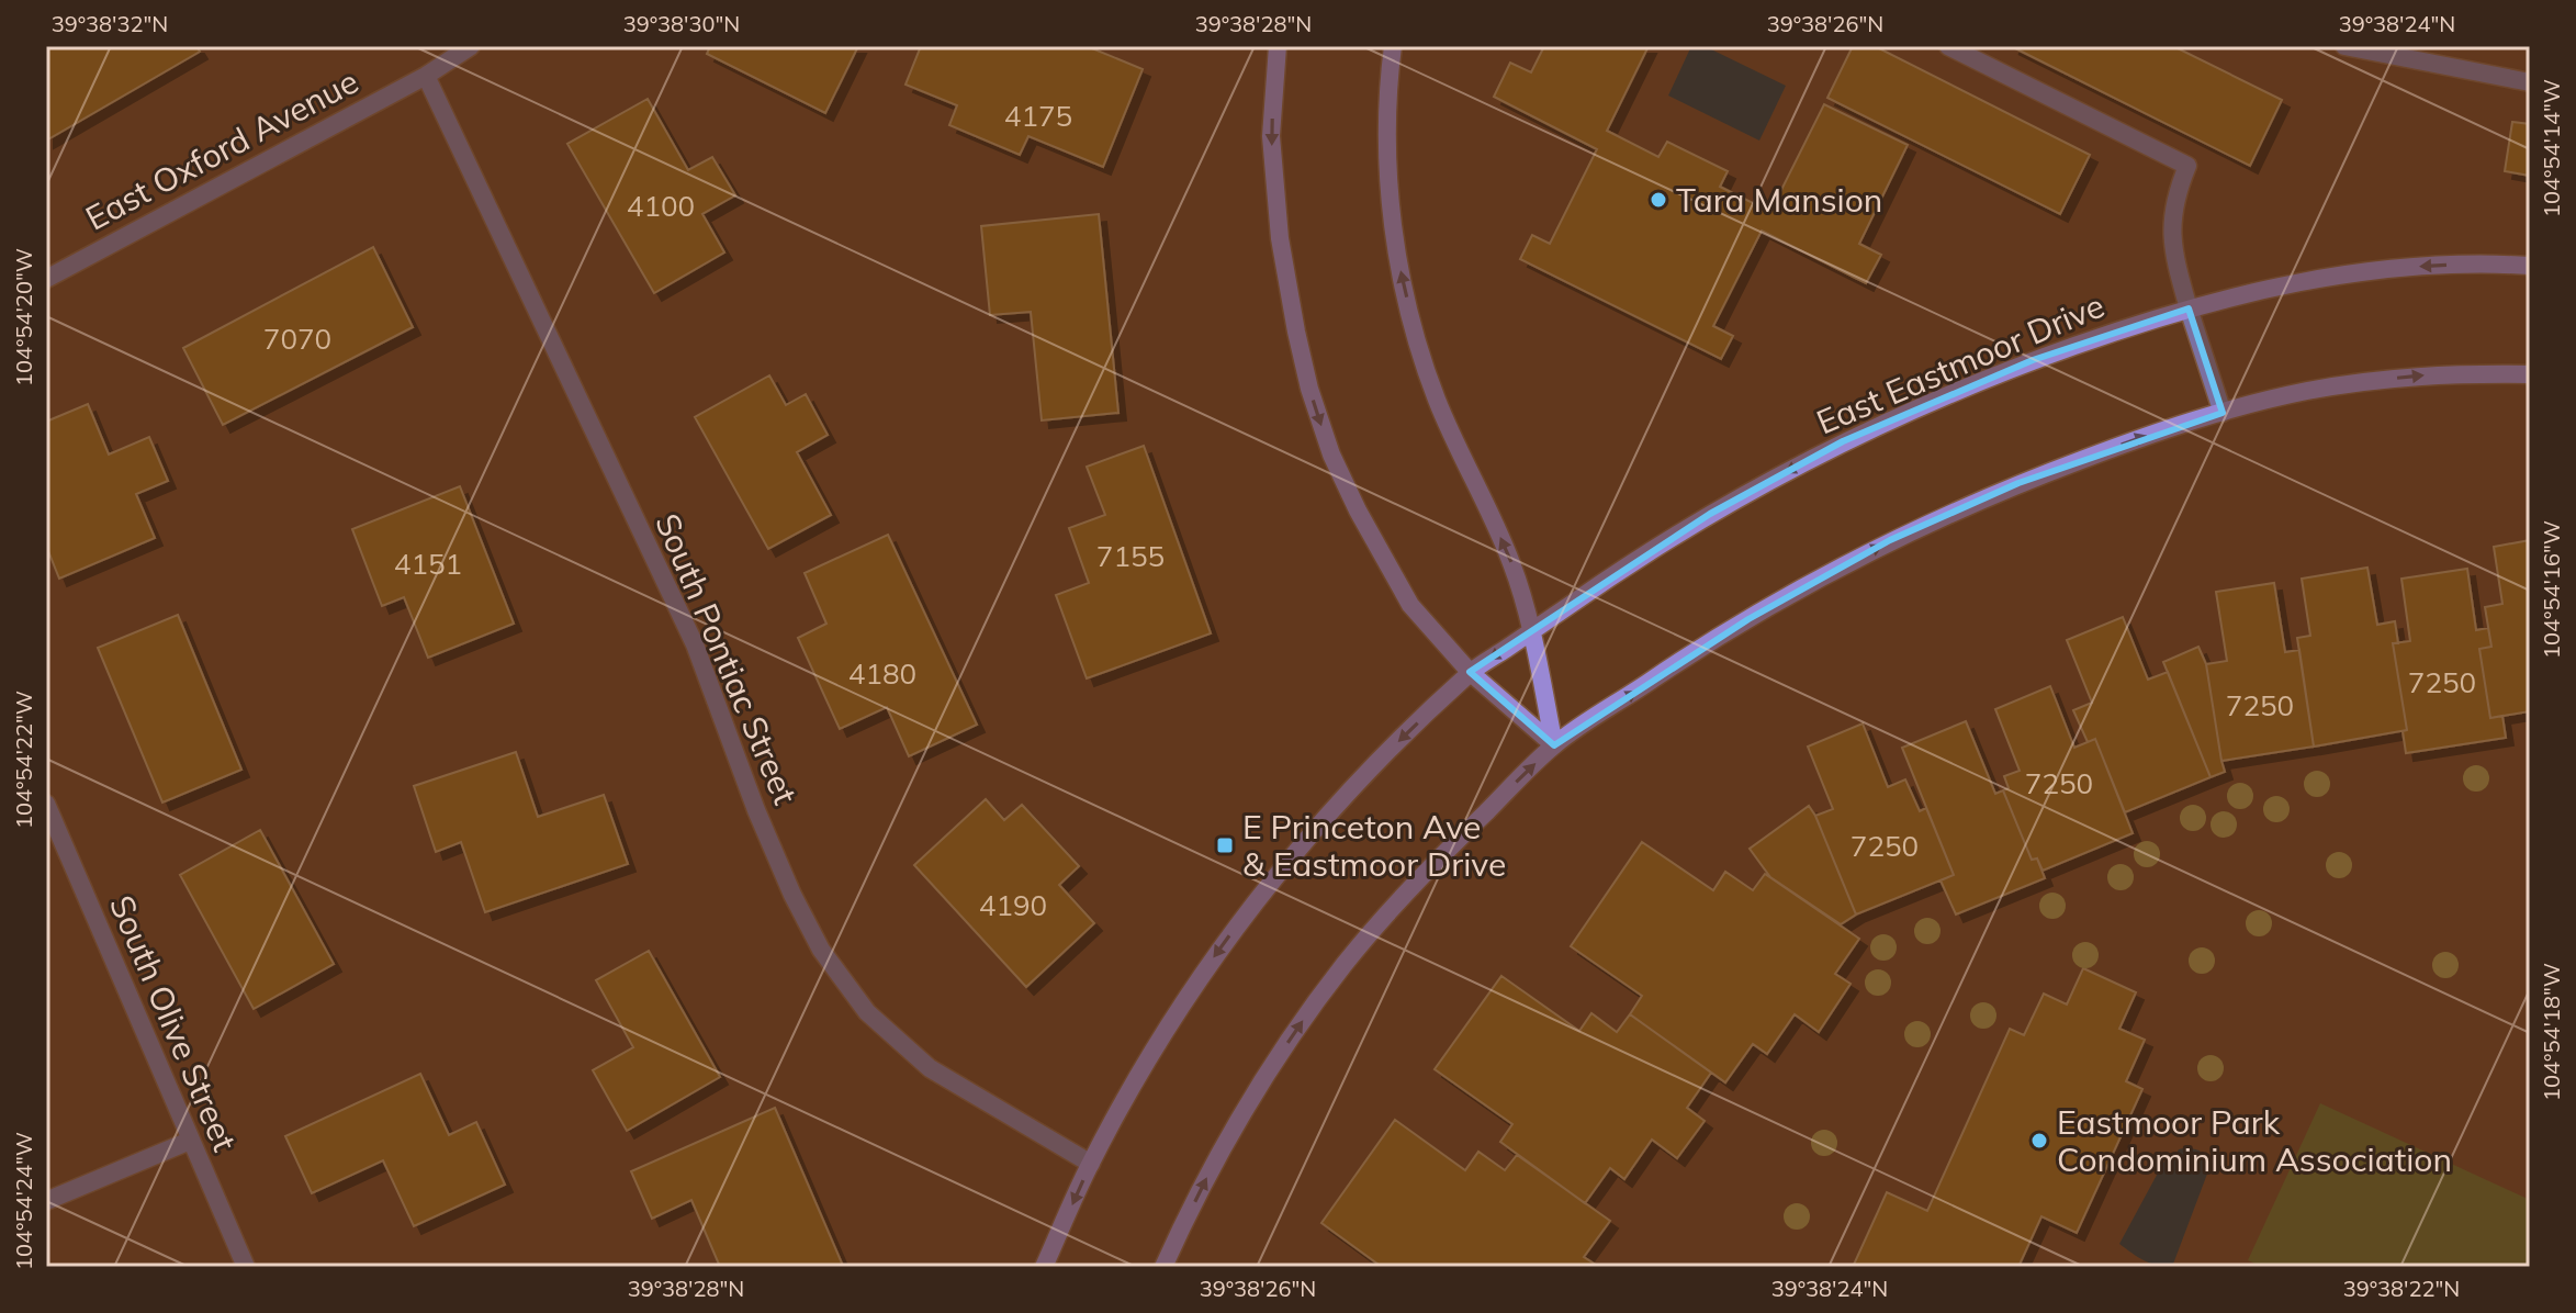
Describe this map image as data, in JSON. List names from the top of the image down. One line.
{"streets":{"main road":["East Eastmoor Drive"],"street":["East Oxford Avenue","South Pontiac Street","South Olive Street"]},"crossings":[["East Oxford Avenue","South Pontiac Street"],["East Eastmoor Drive","South Pontiac Street"]],"places":{"other":["Tara Mansion","Eastmoor Park Condominium Association"],"transit":["E Princeton Ave & Eastmoor Drive"]},"house_numbers":["4175","4100","7070","7155","4151","4180","7250","7250","7250","7250","4190"],"coordinates":["39°38'32\"N","39°38'30\"N","39°38'28\"N","39°38'26\"N","39°38'24\"N","104°54'14\"W","104°54'20\"W","104°54'16\"W","104°54'22\"W","104°54'18\"W","104°54'24\"W","39°38'22\"N"]}
